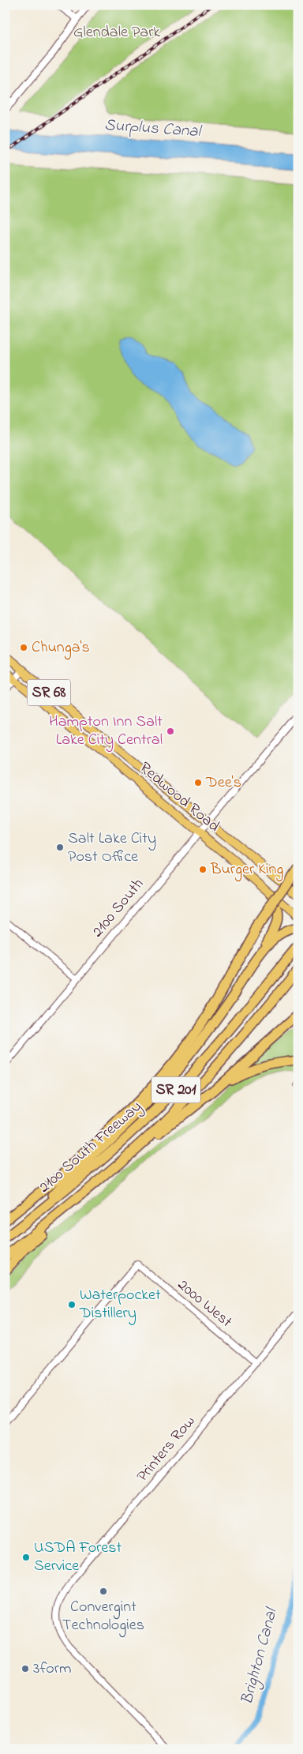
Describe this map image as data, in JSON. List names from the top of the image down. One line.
{"streets":{"highway":["SR 201","2100 South Freeway"],"main road":["SR 68","Redwood Road"],"street":["2100 South","2000 West","Printers Row"]},"crossings":[["Redwood Road","2100 South"],["2000 West","Printers Row"]],"water":["Surplus Canal","Brighton Canal"],"parks":["Glendale Park"],"places":["Chunga's","Hampton Inn Salt Lake City Central","Dee's","Salt Lake City Post Office","Burger King","Waterpocket Distillery","USDA Forest Service","Convergint Technologies","3form"]}
